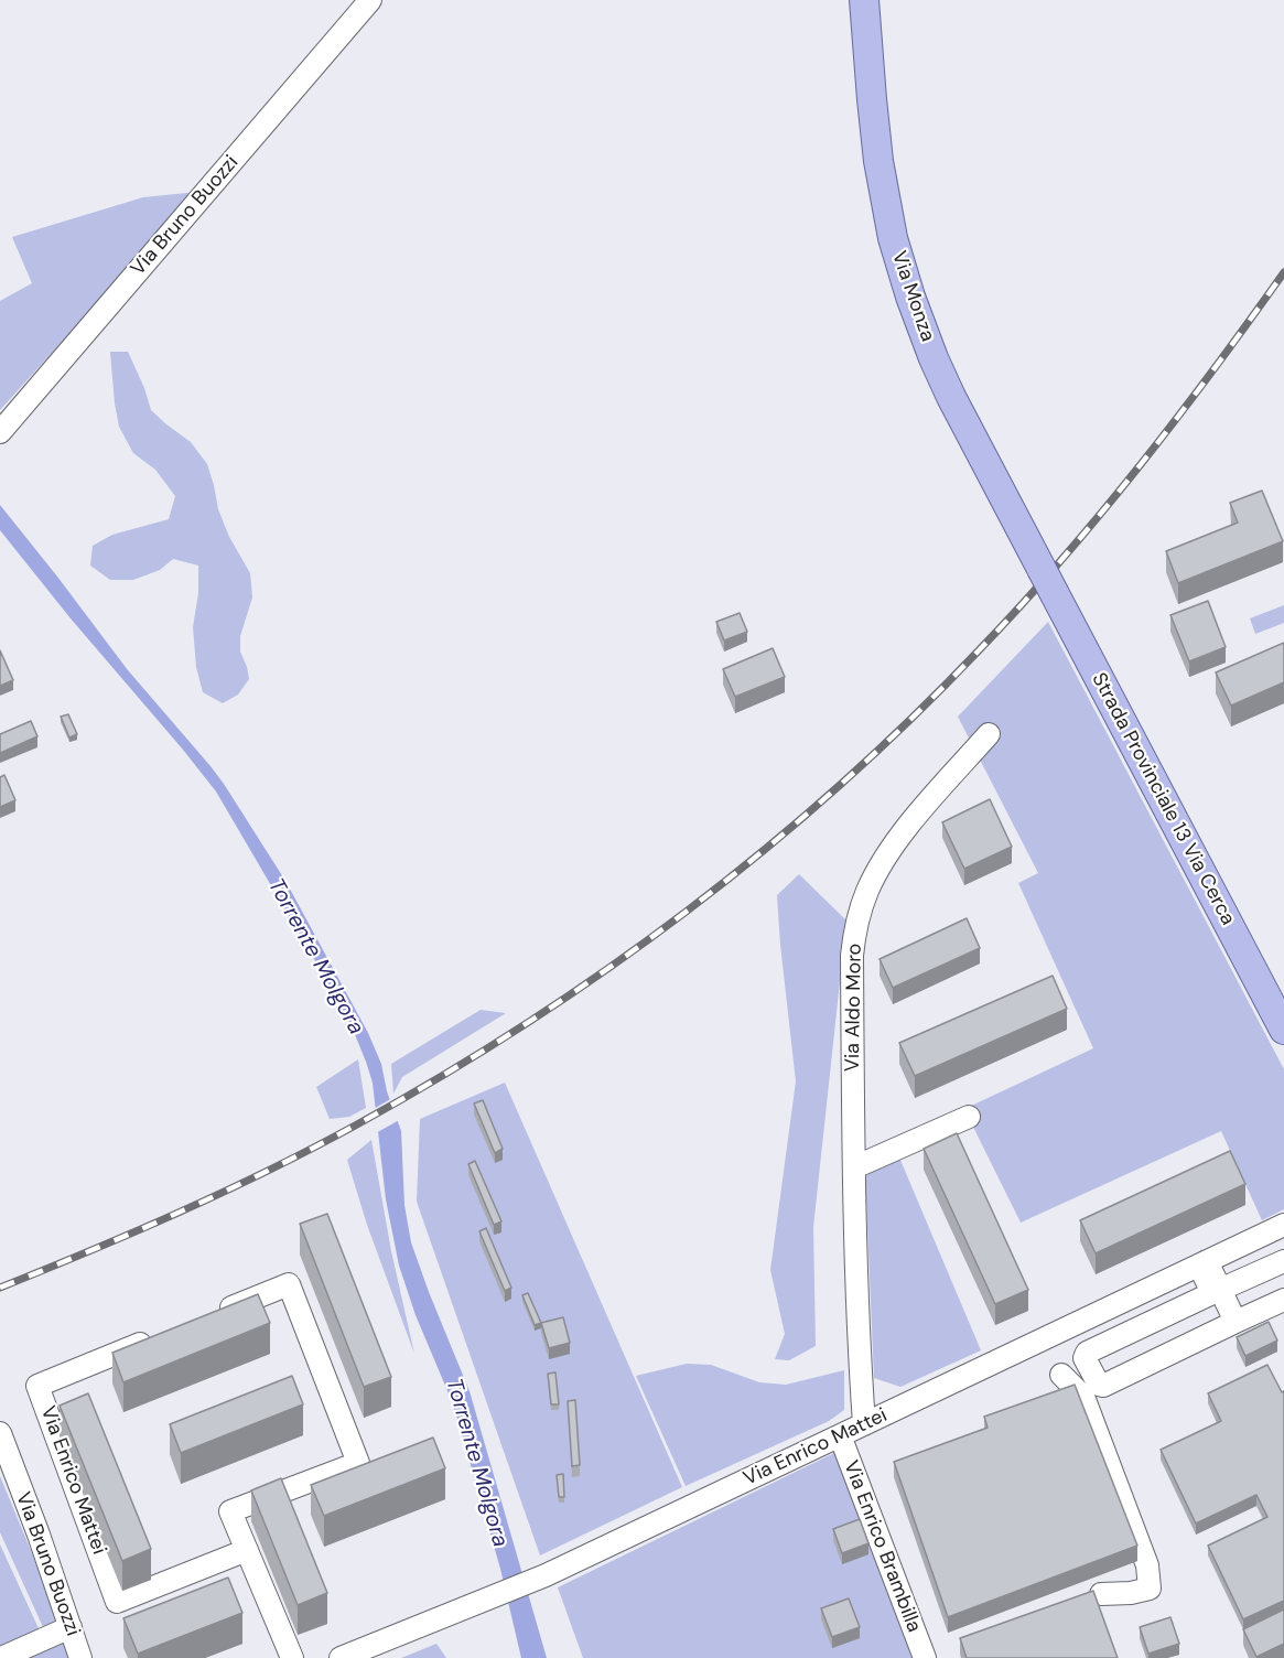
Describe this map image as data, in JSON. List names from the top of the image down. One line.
{"streets":{"main road":["Via Monza","Strada Provinciale 13 Via Cerca"],"street":["Via Bruno Buozzi","Via Aldo Moro","Via Enrico Mattei","Via Enrico Brambilla"]},"crossings":[["Via Monza","Strada Provinciale 13 Via Cerca"],["Via Aldo Moro","Via Enrico Mattei"],["Via Enrico Mattei","Via Enrico Brambilla"]],"water":["Torrente Molgora"]}
